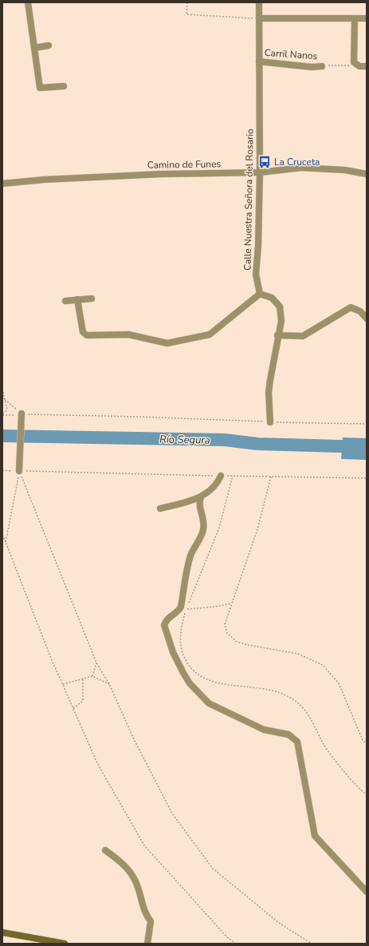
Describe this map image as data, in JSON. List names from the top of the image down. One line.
{"streets":{"street":["Carril Nanos","Camino de Funes","Calle Nuestra Señora del Rosario"]},"crossings":[["Carril Nanos","Calle Nuestra Señora del Rosario"],["Camino de Funes","Calle Nuestra Señora del Rosario"]],"water":["Río Segura"],"places":{"bus stop":["La Cruceta"]}}
